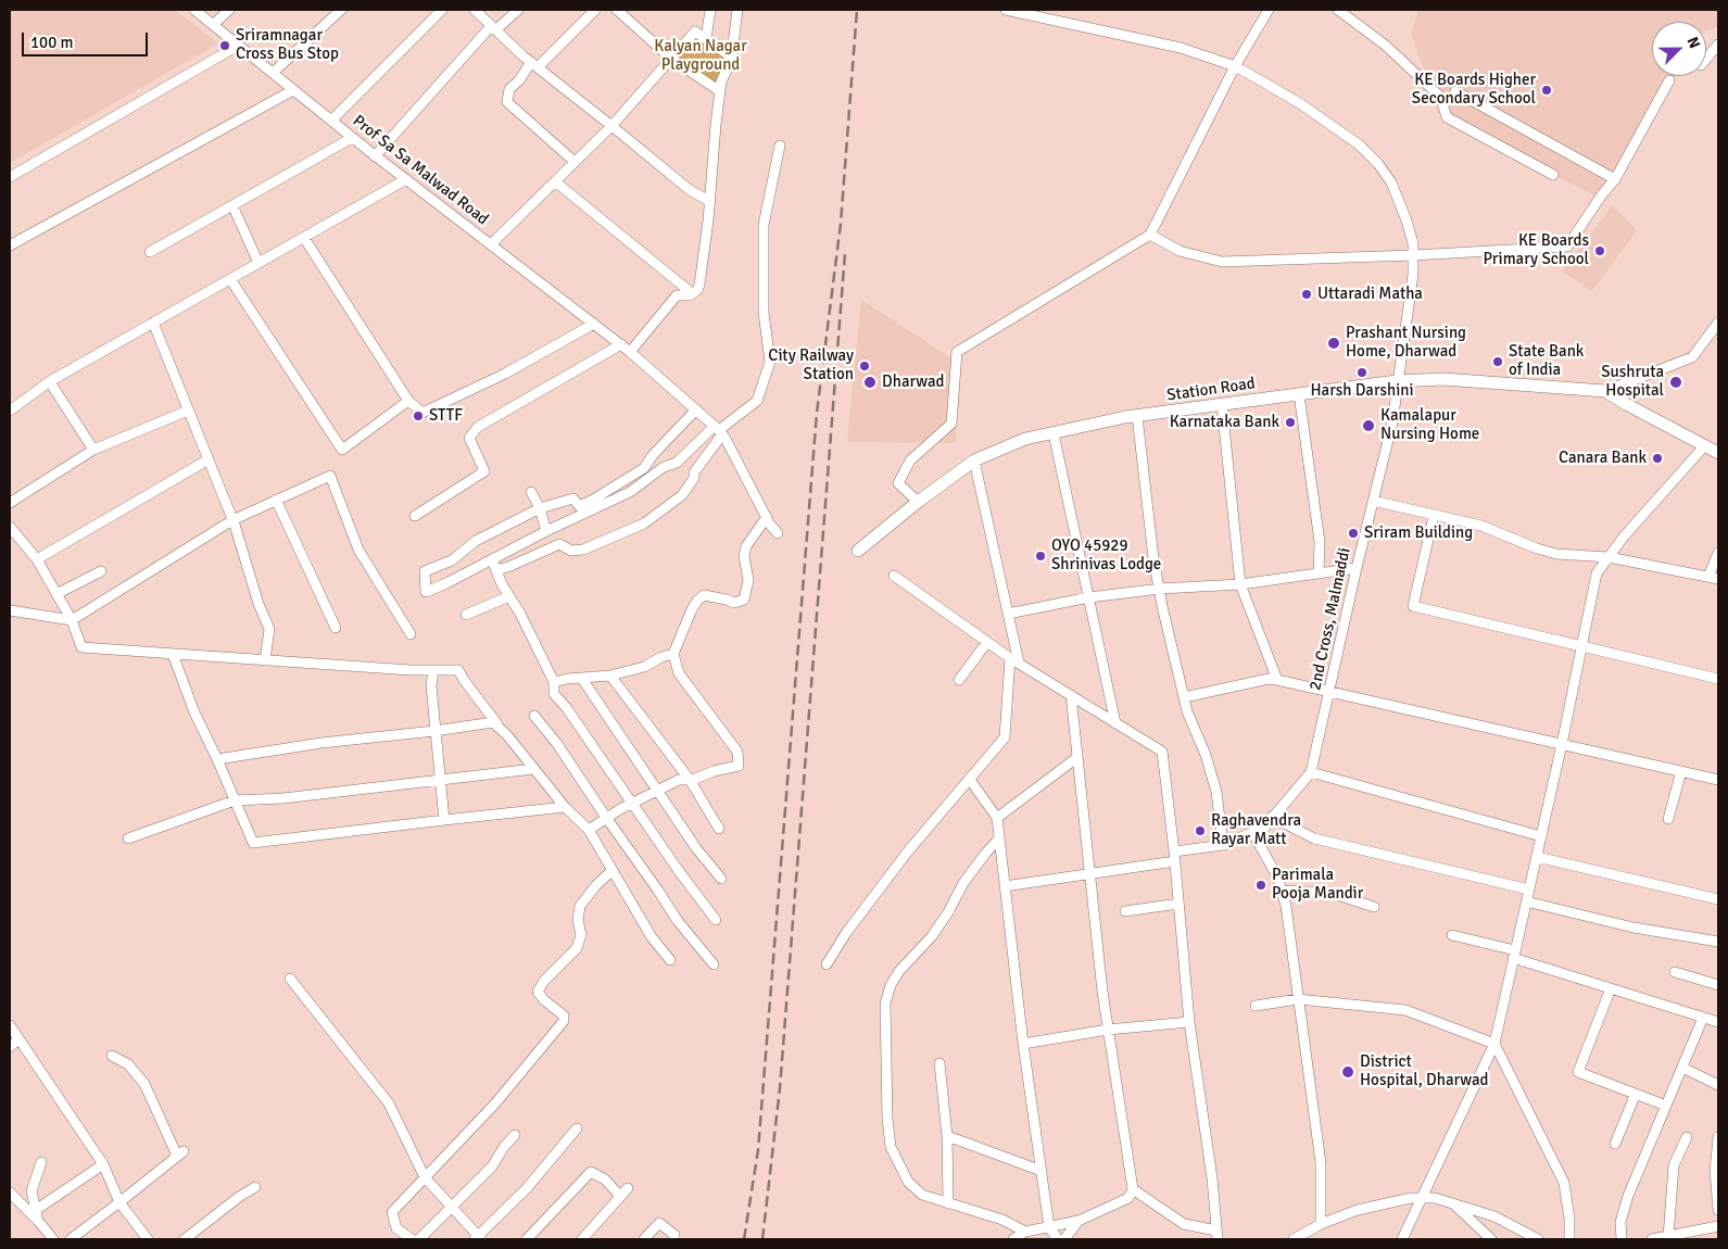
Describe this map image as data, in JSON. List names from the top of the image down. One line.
{"streets":{"main road":["Station Road"],"street":["Prof Sa Sa Malwad Road","2nd Cross, Malmaddi"]},"crossings":[["Station Road","2nd Cross, Malmaddi"]],"parks":["Kalyan Nagar Playground"],"places":["Sriramnagar Cross Bus Stop","KE Boards Higher Secondary School","KE Boards Primary School","Uttaradi Matha","Prashant Nursing Home, Dharwad","State Bank of India","City Railway Station","Harsh Darshini","Dharwad","Sushruta Hospital","STTF","Karnataka Bank","Kamalapur Nursing Home","Canara Bank","Sriram Building","OYO 45929 Shrinivas Lodge","Raghavendra Rayar Matt","Parimala Pooja Mandir","District Hospital, Dharwad"],"scale_bar":"100 m","north":"top right"}
